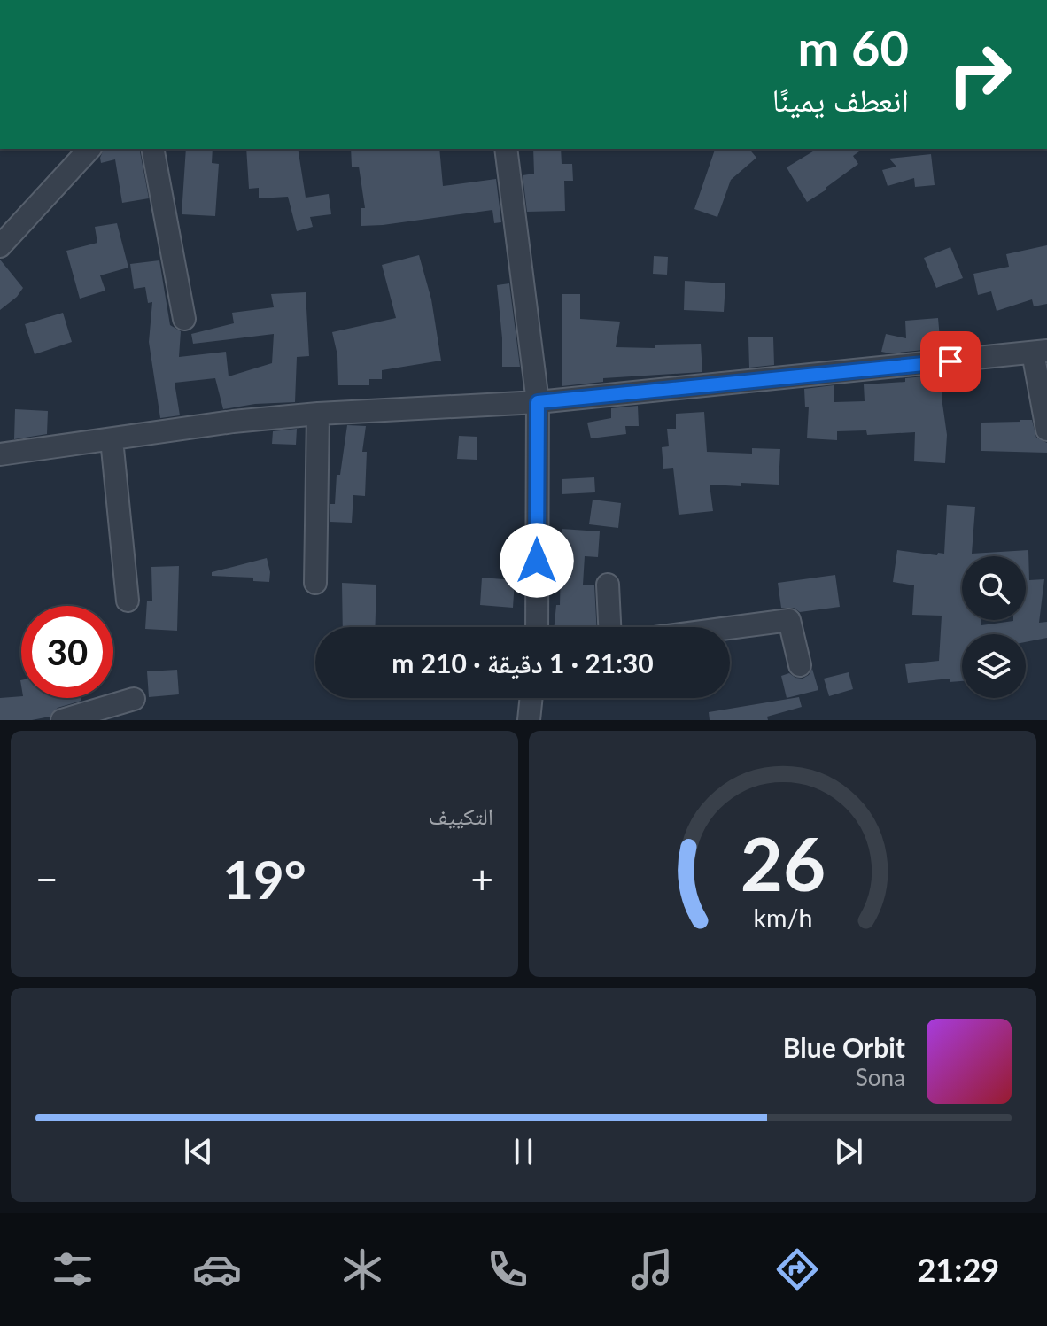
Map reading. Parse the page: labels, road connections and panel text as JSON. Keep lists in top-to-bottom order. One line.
{"page":{"turn":["60 m","انعطف يمينًا"],"limit":"30","trip":"21:30 · 1 دقيقة · 210 m","tile":"التكييف","heat":["−","19°","+"],"song":["Blue Orbit","Sona"],"tabs":"21:29","gauge":["26","km/h"]}}
